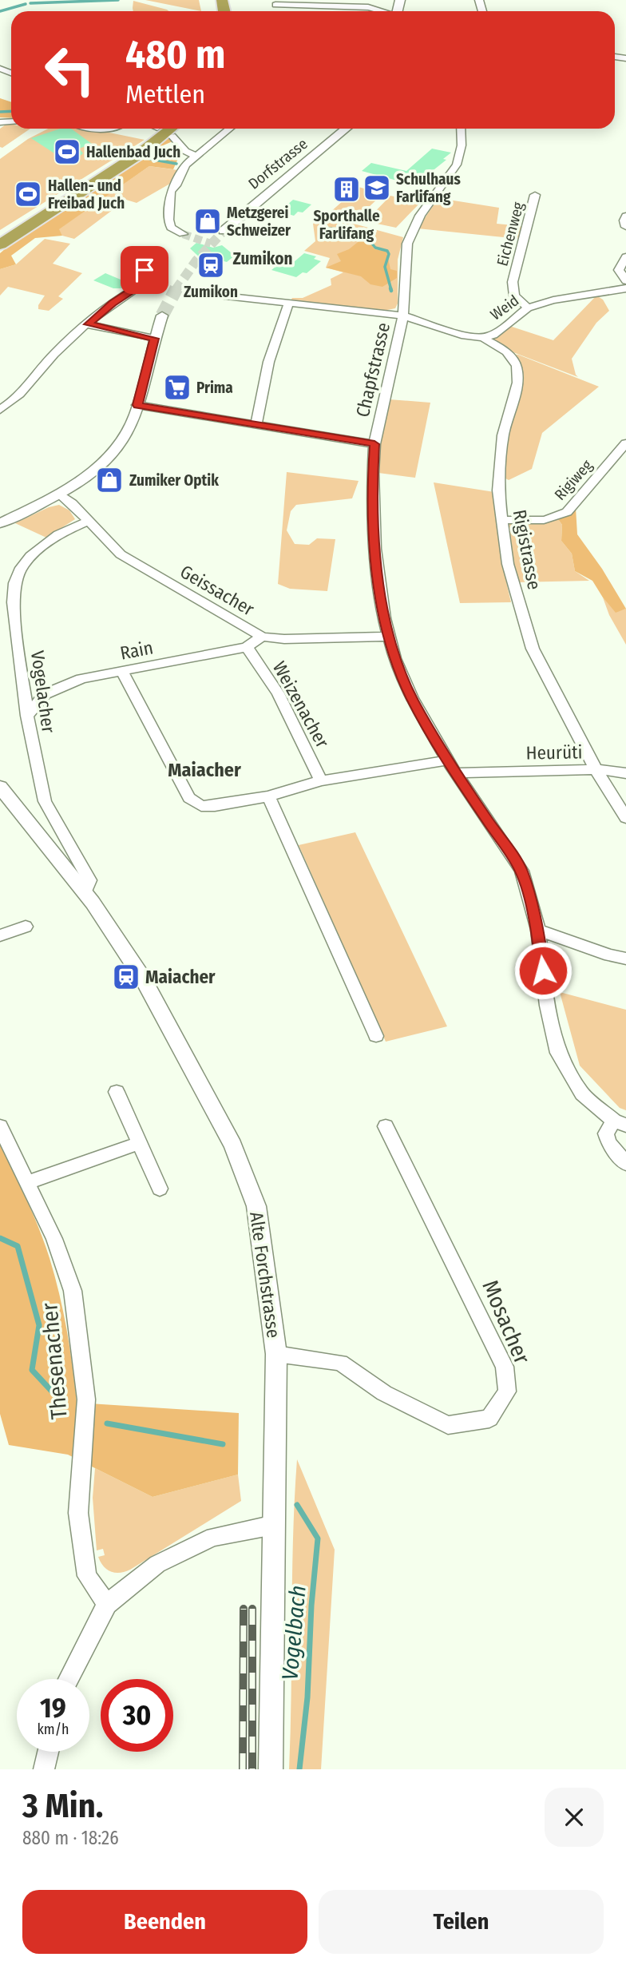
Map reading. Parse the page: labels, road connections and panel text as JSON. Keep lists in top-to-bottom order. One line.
{"streets":{"street":["Dorfstrasse","Eichenweg","Weid","Chapfstrasse","Rigiweg","Rigistrasse","Geissacher","Rain","Vogelacher","Weizenacher","Heurüti","Alte Forchstrasse","Mosacher","Thesenacher"]},"crossings":[["Eichenweg","Weid"],["Weid","Chapfstrasse"],["Weid","Rigistrasse"],["Chapfstrasse","Geissacher"],["Chapfstrasse","Heurüti"],["Rigiweg","Rigistrasse"],["Rigistrasse","Heurüti"],["Geissacher","Rain"],["Geissacher","Vogelacher"],["Rain","Vogelacher"],["Rain","Weizenacher"],["Vogelacher","Alte Forchstrasse"],["Alte Forchstrasse","Mosacher"]],"districts":["Zumikon","Maiacher"],"water":["Vogelbach"],"places":{"sports":["Hallenbad Juch","Hallen- und Freibad Juch"],"school or university":["Schulhaus Farlifang"],"building":["Sporthalle Farlifang"],"shop":["Metzgerei Schweizer","Zumiker Optik"],"station":["Zumikon","Maiacher"],"supermarket":["Prima"]},"page":{"turn":["480 m","Mettlen"],"speed":"19 km/h","limit":"30","heading":["3 Min.","880 m · 18:26"],"buttons":["Beenden","Teilen"]}}
